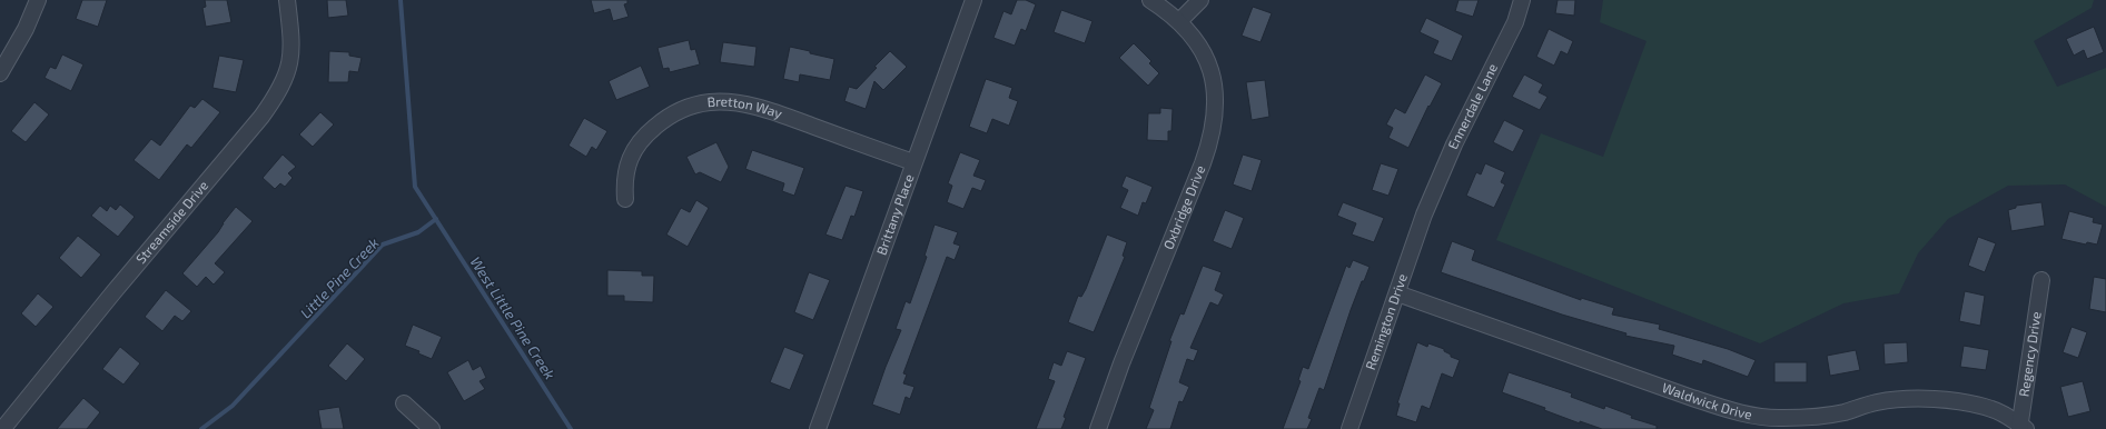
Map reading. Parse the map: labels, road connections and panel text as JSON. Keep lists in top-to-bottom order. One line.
{"streets":{"street":["Ennerdale Lane","Bretton Way","Oxbridge Drive","Brittany Place","Streamside Drive","Remington Drive","Regency Drive","Waldwick Drive"]},"crossings":[["Ennerdale Lane","Remington Drive"],["Bretton Way","Brittany Place"],["Remington Drive","Waldwick Drive"],["Regency Drive","Waldwick Drive"]],"water":["Little Pine Creek","West Little Pine Creek"]}
